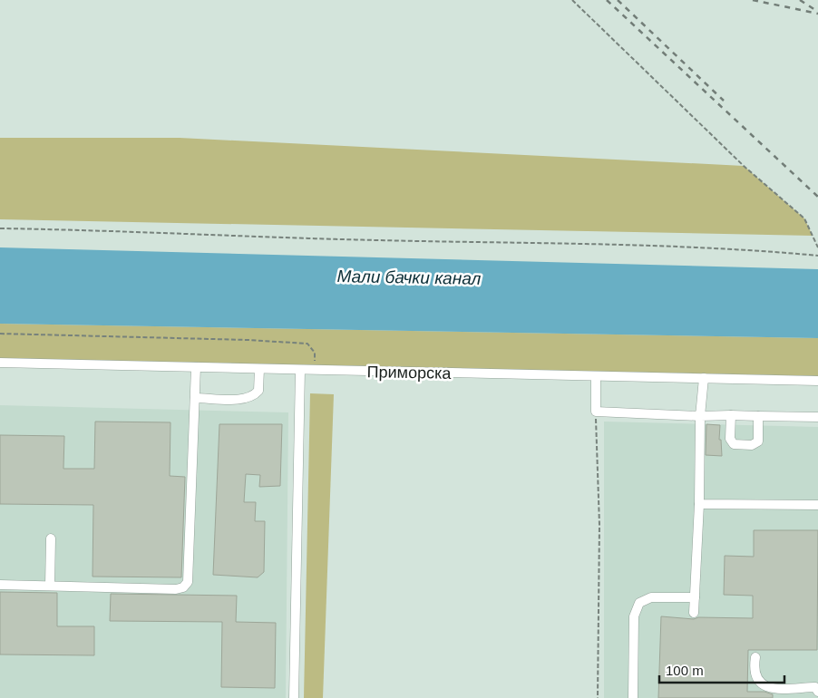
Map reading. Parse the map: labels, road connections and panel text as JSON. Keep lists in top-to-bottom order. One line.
{"streets":{"street":["Приморска"]},"water":["Мали бачки канал"],"scale_bar":"100 m"}
